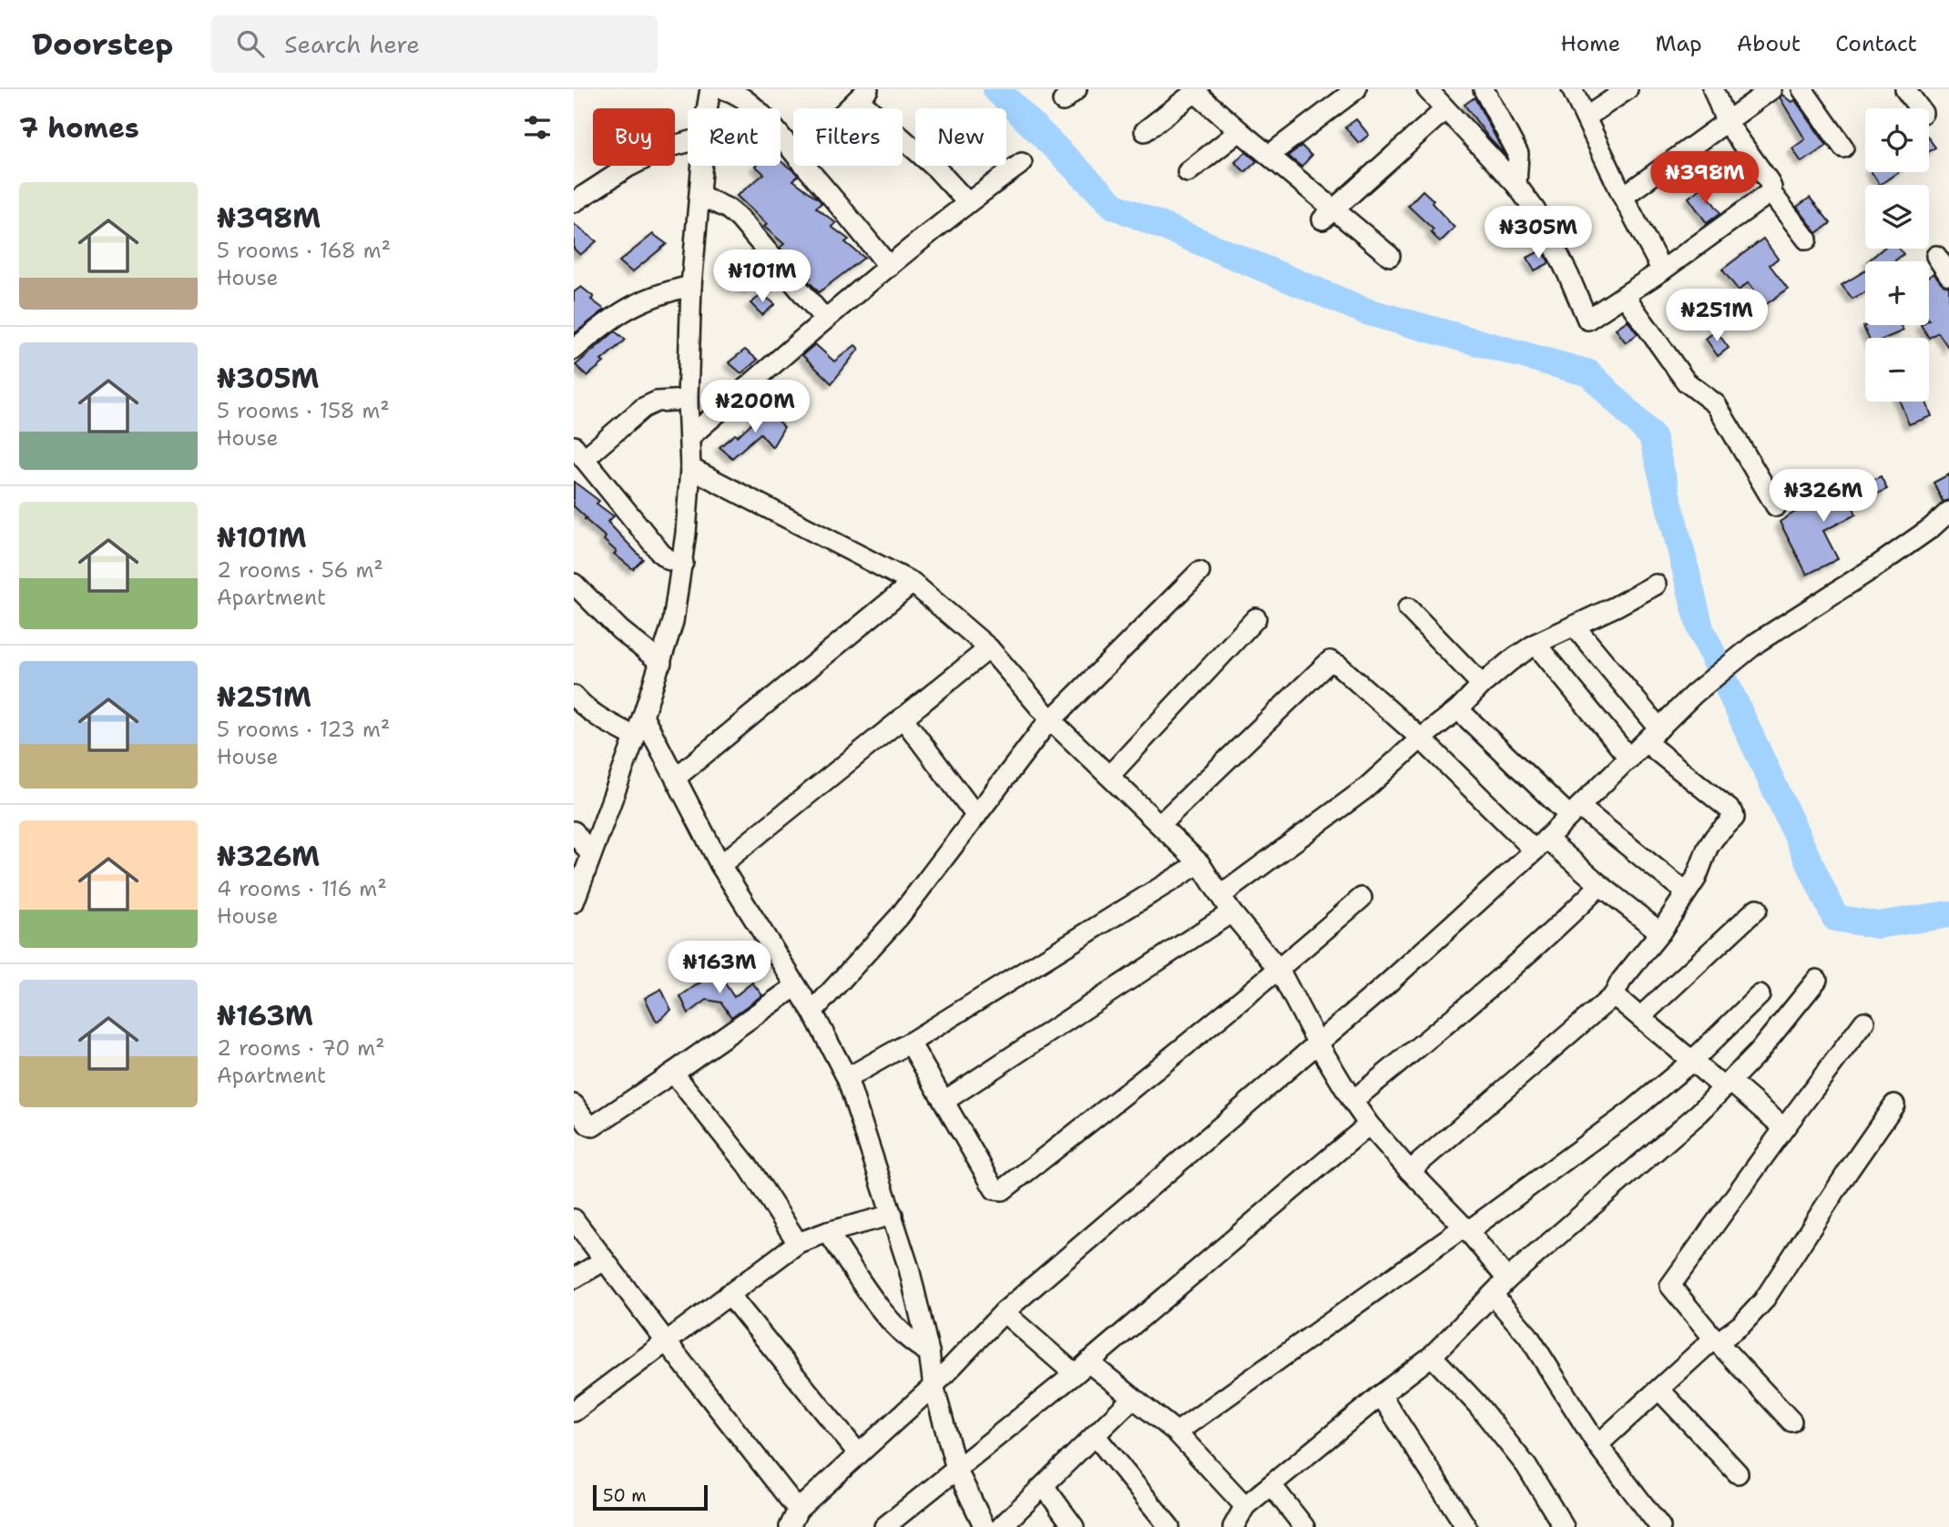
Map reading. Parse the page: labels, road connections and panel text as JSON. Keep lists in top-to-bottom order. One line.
{"scale_bar":"50 m","page":{"header":"Doorstep","search":"Search here","nav":["Home","Map","About","Contact"],"heading":"7 homes","map_buttons":["+","−"],"chip":["Buy","Rent","Filters","New"],"price":["₦398M","₦305M","₦101M","₦251M","₦200M","₦326M","₦163M"],"list":[{"name":"₦398M","note":"5 rooms · 168 m² · House"},{"name":"₦305M","note":"5 rooms · 158 m² · House"},{"name":"₦101M","note":"2 rooms · 56 m² · Apartment"},{"name":"₦251M","note":"5 rooms · 123 m² · House"},{"name":"₦326M","note":"4 rooms · 116 m² · House"},{"name":"₦163M","note":"2 rooms · 70 m² · Apartment"}],"scale":"50 m"}}
